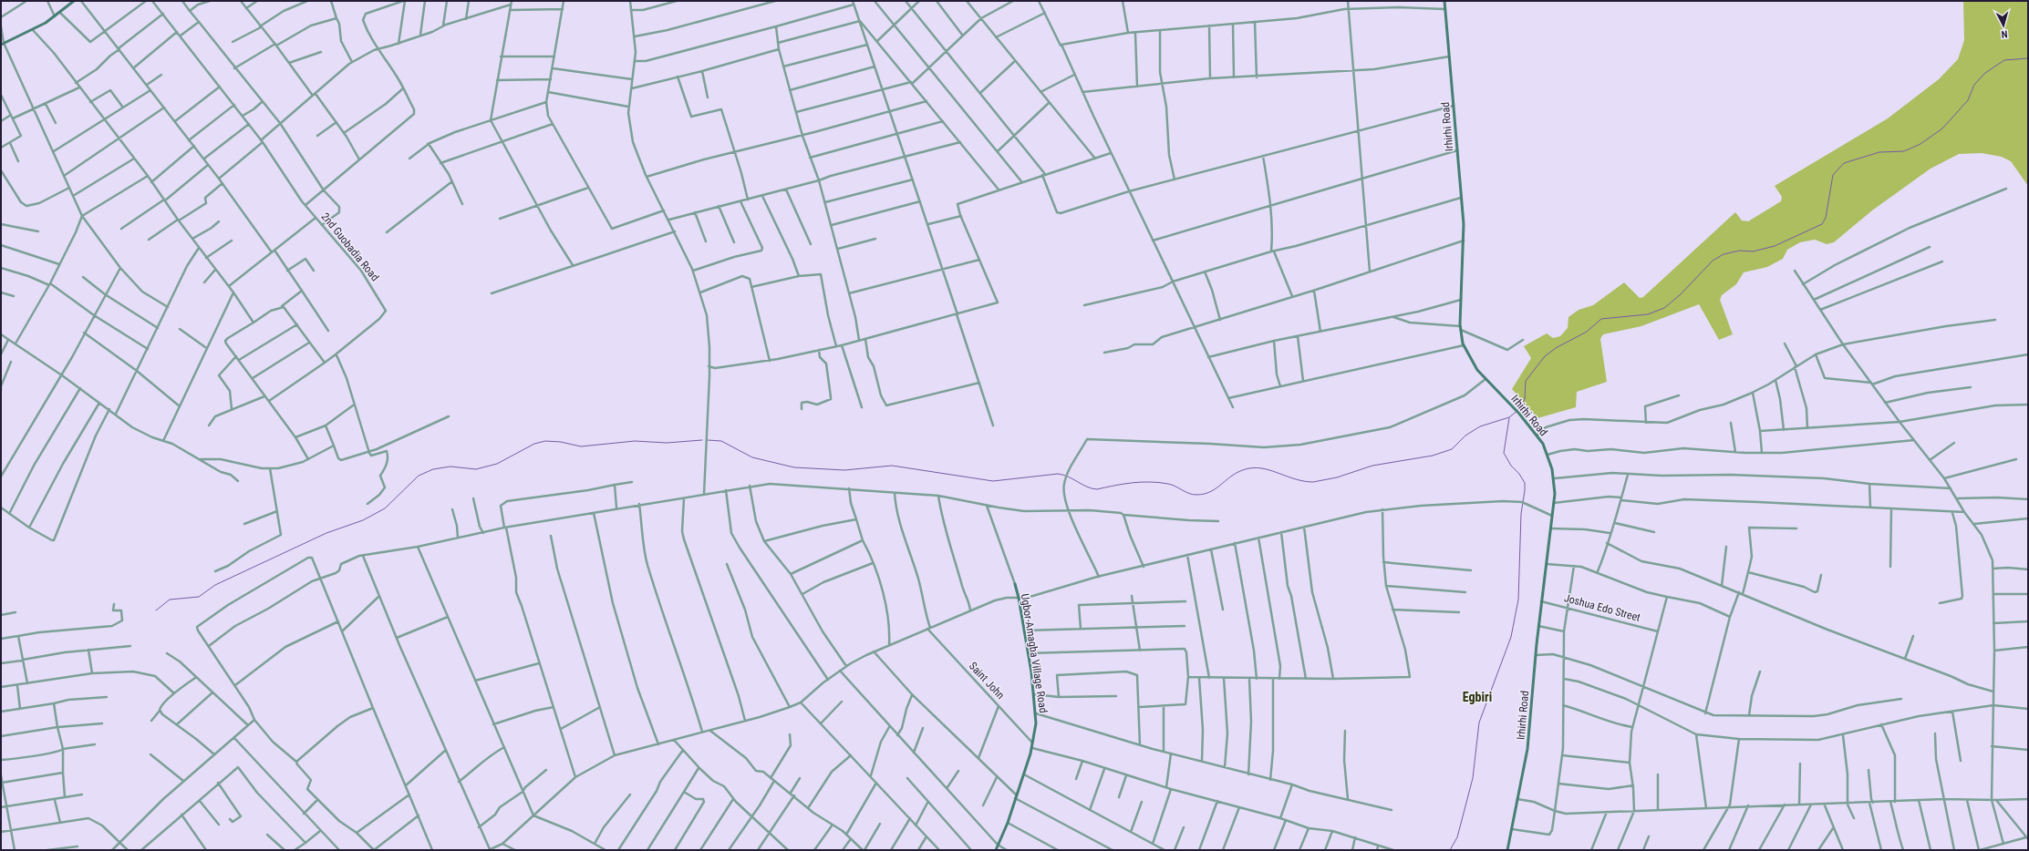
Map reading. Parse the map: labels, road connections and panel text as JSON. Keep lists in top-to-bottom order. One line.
{"streets":{"street":["Irhirhi Road","2nd Guobadia Road","Joshua Edo Street","Ugbor-Amagba Village Road","Saint John"]},"crossings":[["Irhirhi Road","Joshua Edo Street"],["Ugbor-Amagba Village Road","Saint John"]],"districts":["Egbiri"],"north":"bottom"}
